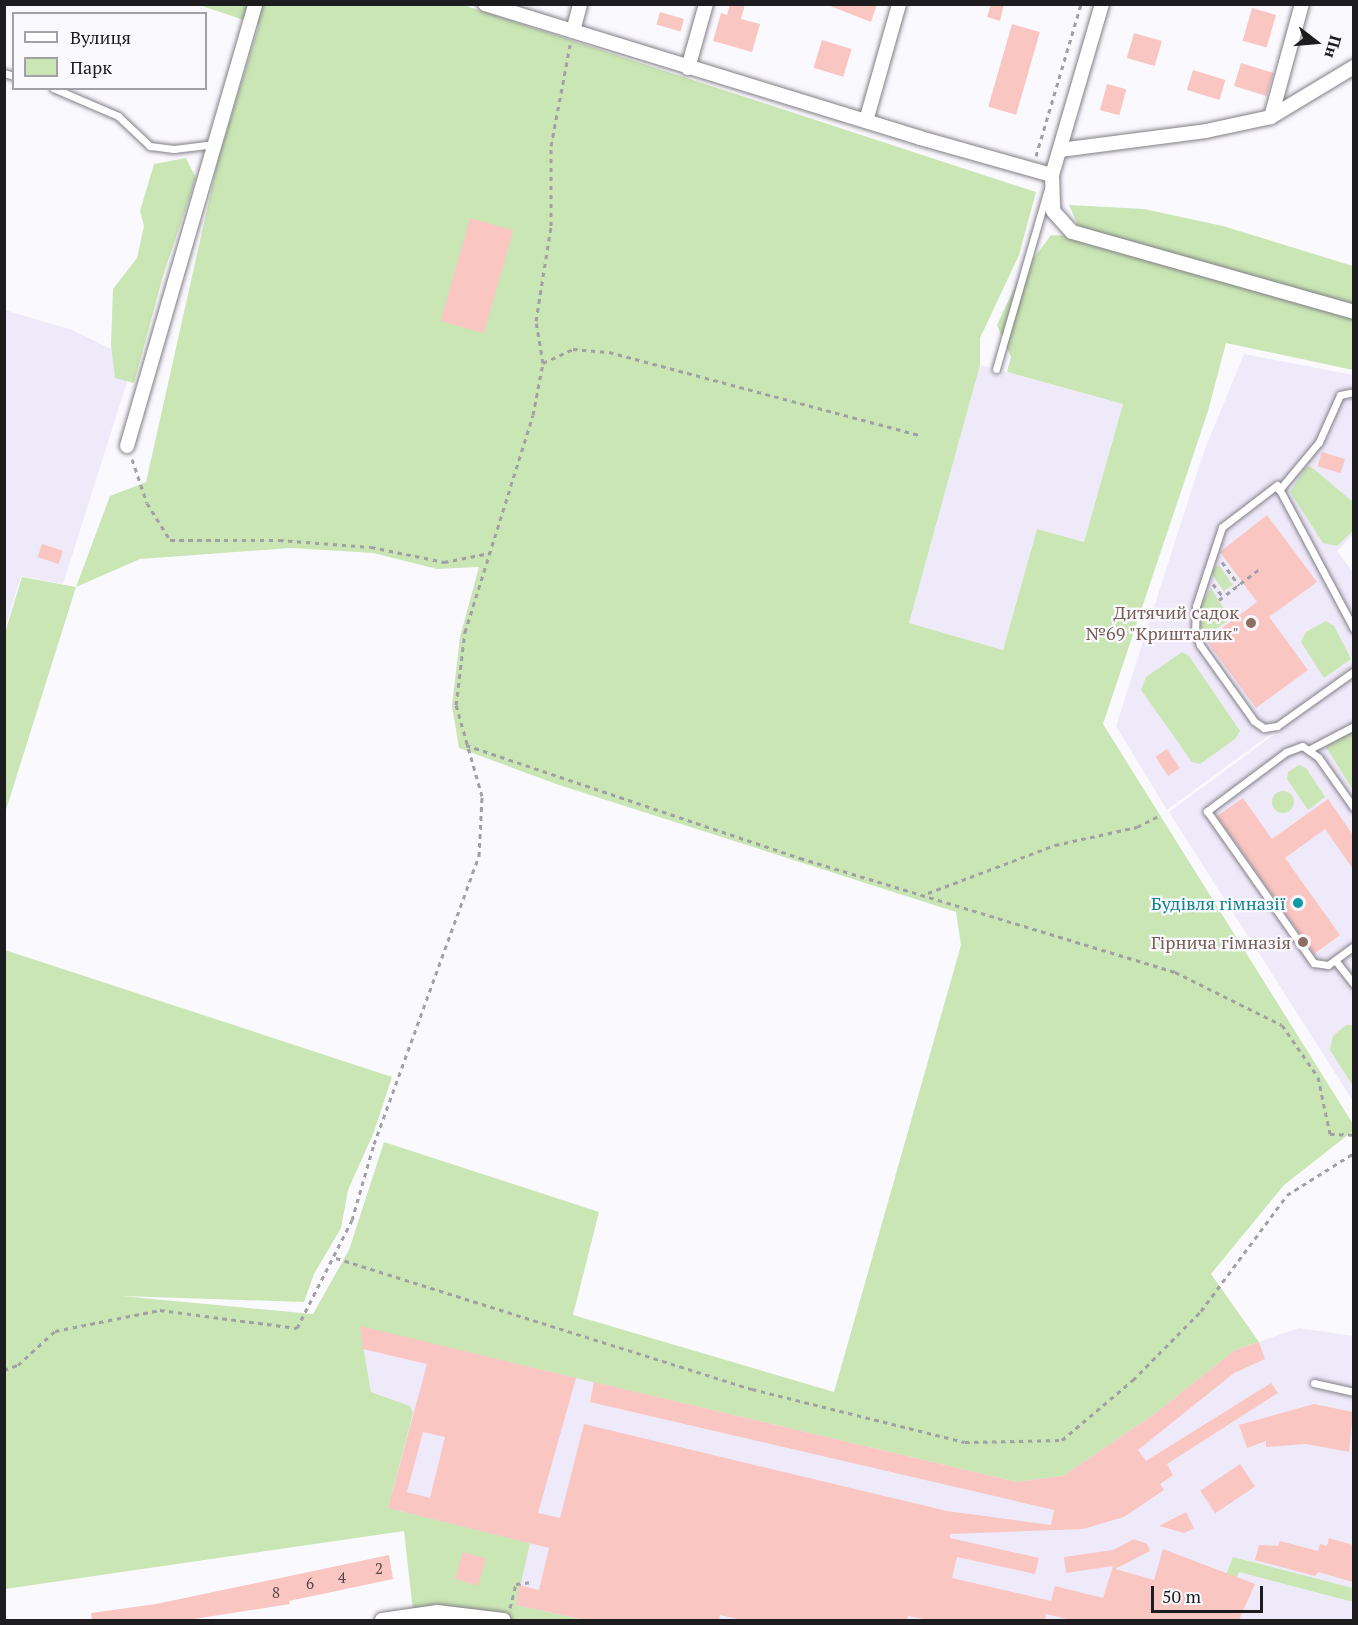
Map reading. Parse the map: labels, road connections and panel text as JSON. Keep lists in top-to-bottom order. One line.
{"places":["Дитячий садок №69 \"Кришталик\"","Будівля гімназії","Гірнича гімназія"],"house_numbers":["2","4","6","8"],"legend":["Вулиця","Парк"],"scale_bar":"50 m","north":"right"}
